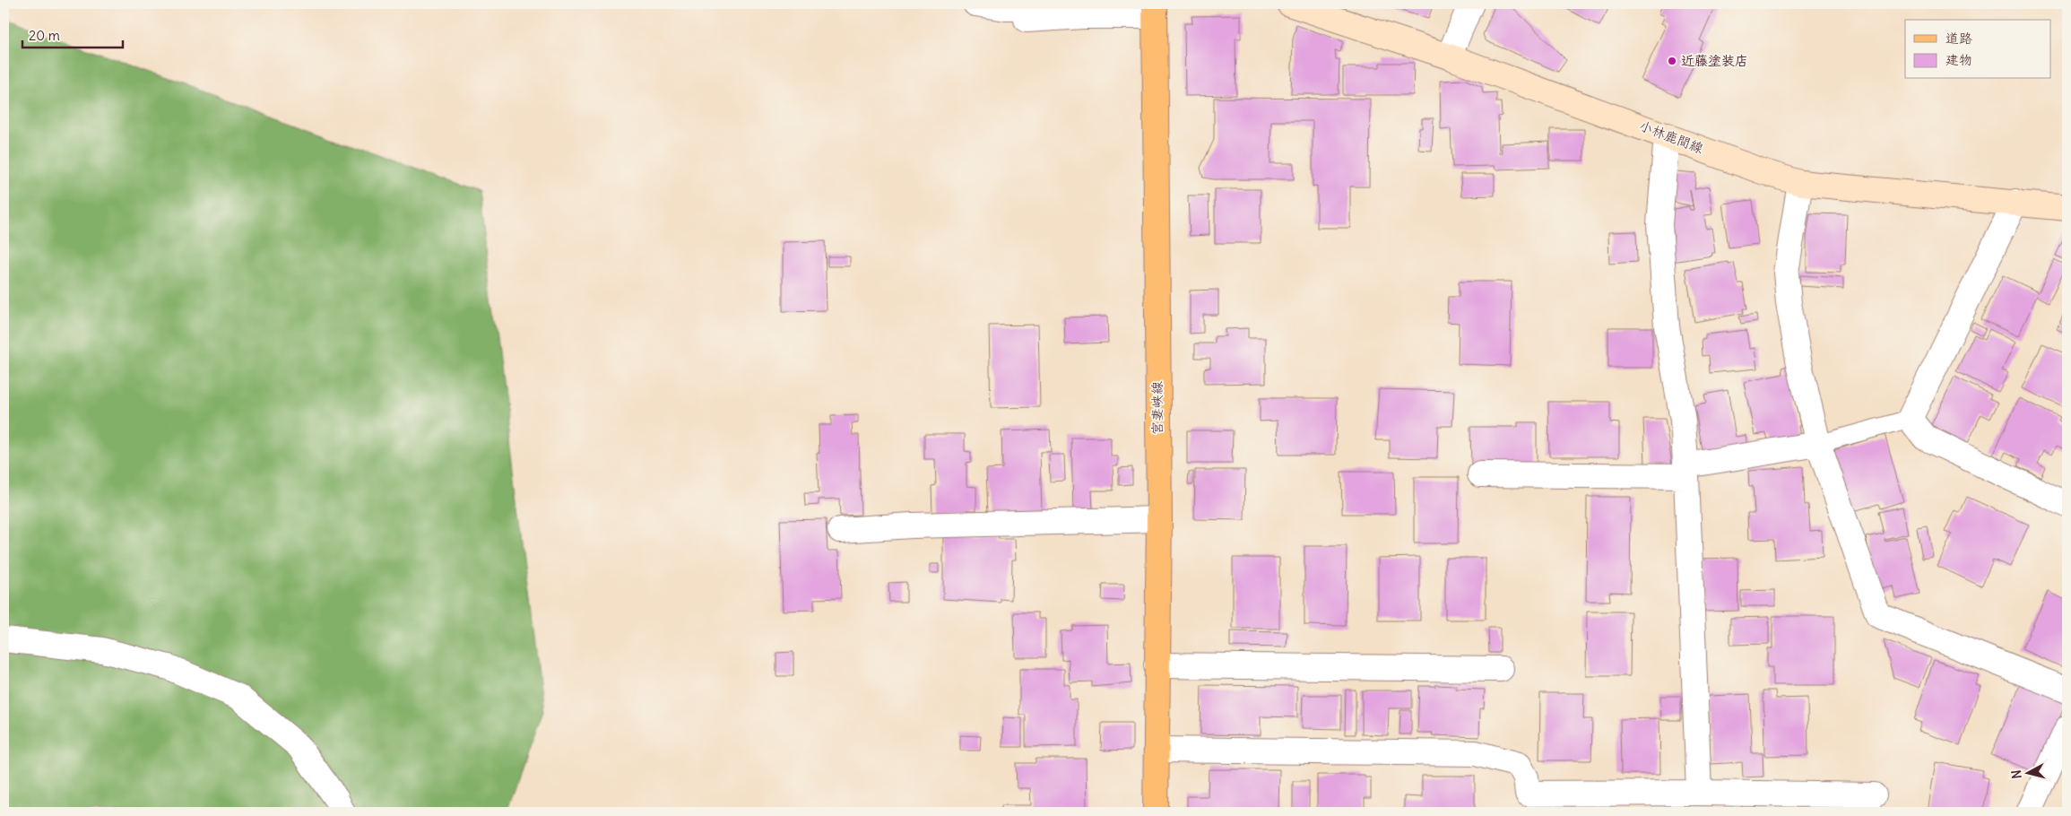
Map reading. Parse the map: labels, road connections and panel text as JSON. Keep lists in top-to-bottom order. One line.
{"streets":{"main road":["小林鹿間線","宮妻峡線"]},"places":["近藤塗装店"],"legend":["道路","建物"],"scale_bar":"20 m","north":"left"}
